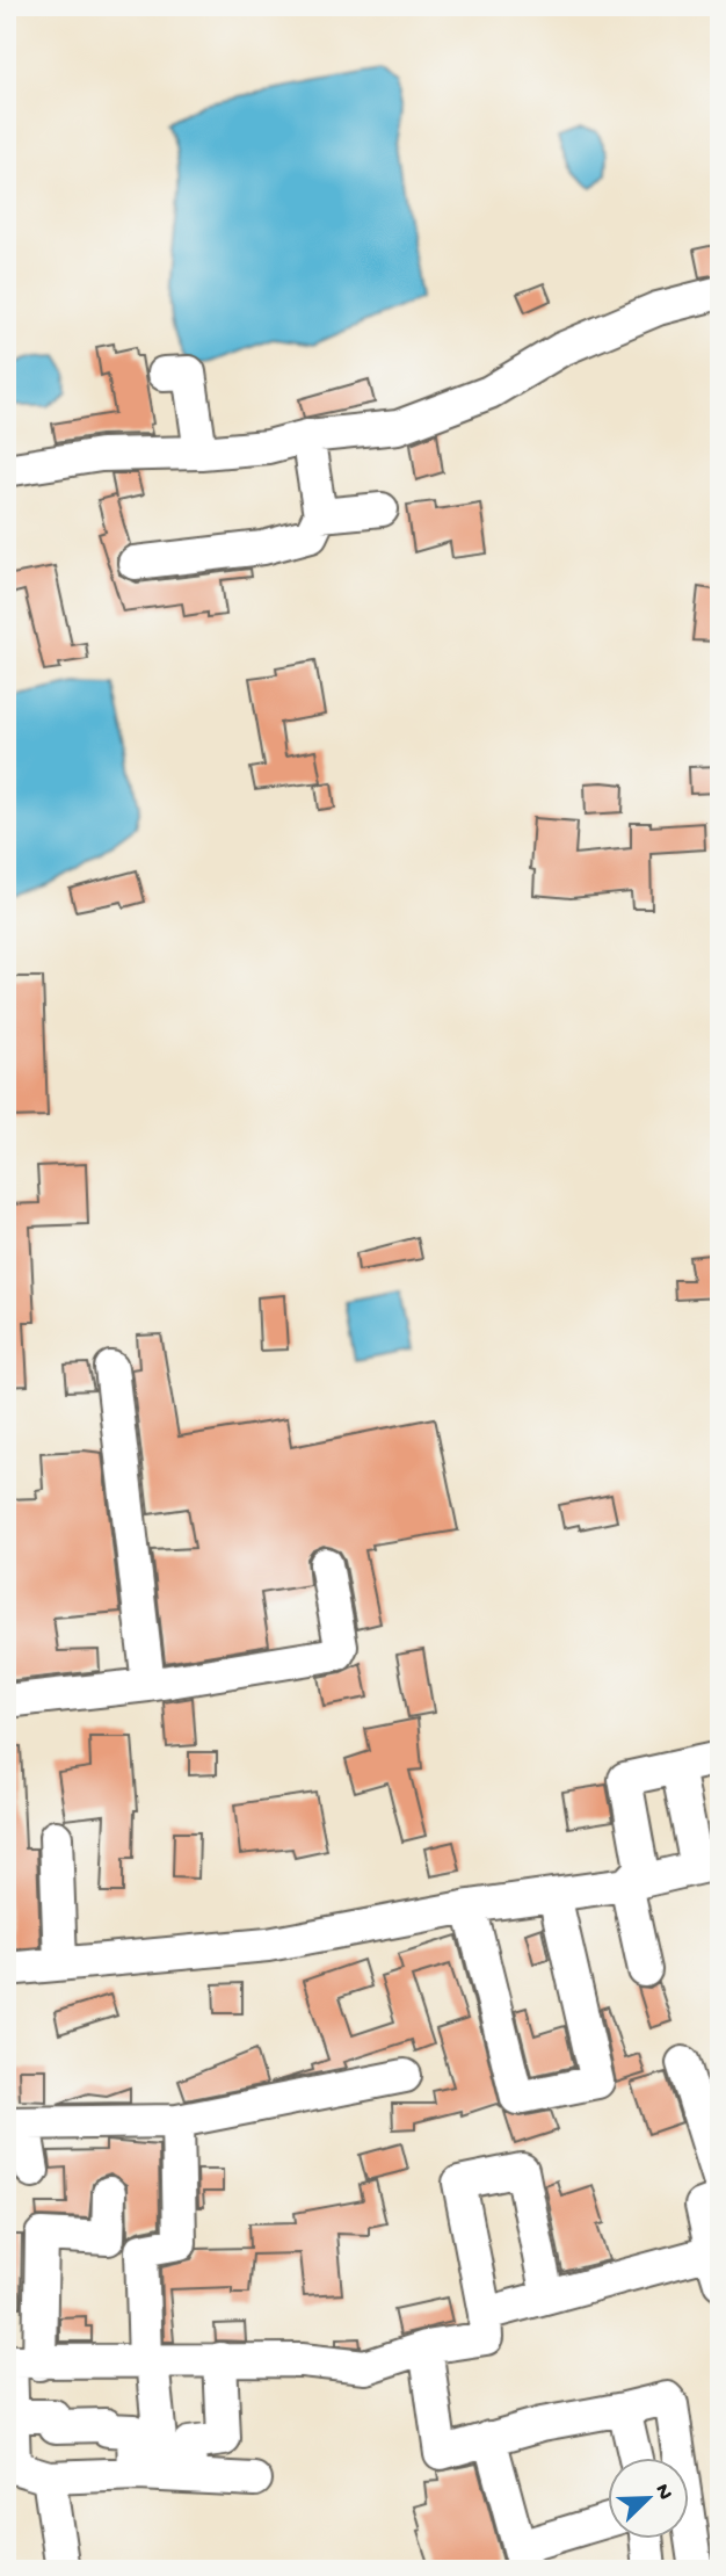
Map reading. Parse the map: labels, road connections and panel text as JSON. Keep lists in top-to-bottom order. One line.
{"north":"top right"}
